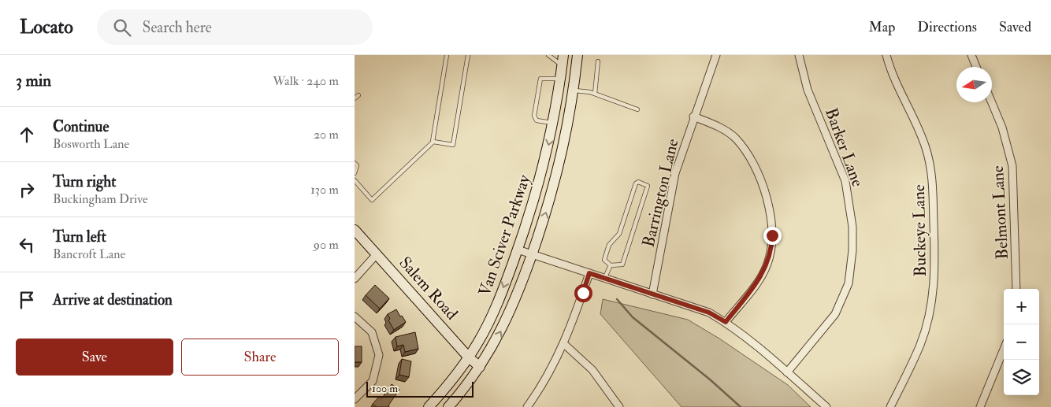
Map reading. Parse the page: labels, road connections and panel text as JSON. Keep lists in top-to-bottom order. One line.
{"streets":{"street":["Barker Lane","Barrington Lane","Belmont Lane","Buckeye Lane","Van Sciver Parkway","Salem Road"]},"crossings":[["Van Sciver Parkway","Salem Road"]],"scale_bar":"100 m","north":"left","page":{"header":"Locato","search":"Search here","nav":["Map","Directions","Saved"],"heading":["3 min","Walk · 240 m"],"list":[["Continue","Bosworth Lane","20 m"],["Turn right","Buckingham Drive","130 m"],["Turn left","Bancroft Lane","90 m"],"Arrive at destination"],"map_buttons":["+","−"],"buttons":["Save","Share"],"scale":"100 m"}}
